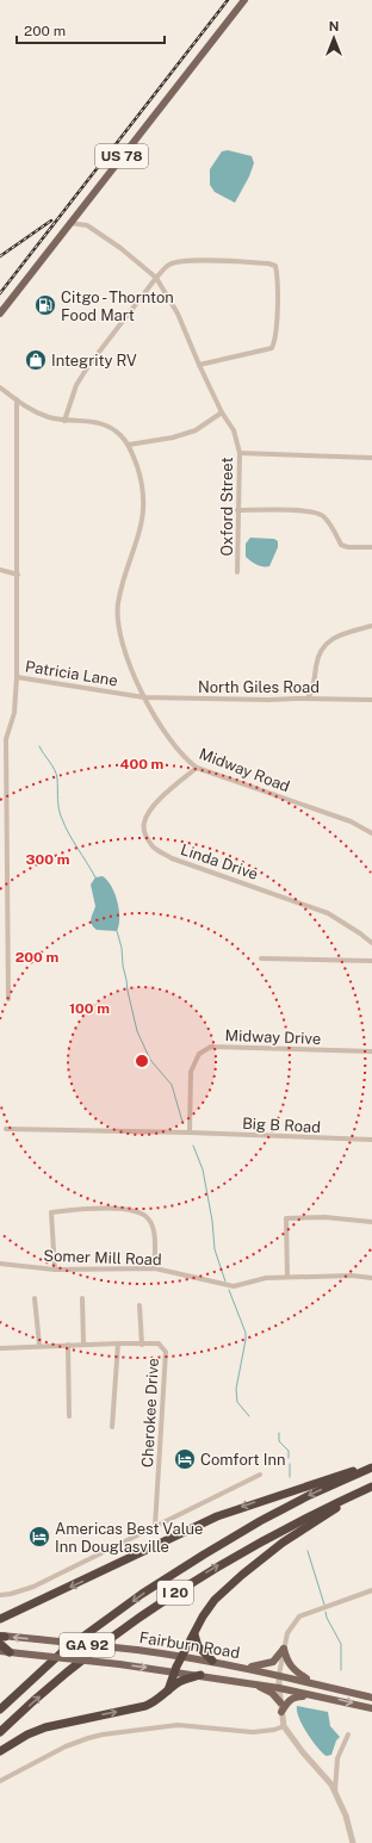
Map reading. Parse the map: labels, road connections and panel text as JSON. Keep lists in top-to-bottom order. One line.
{"streets":{"highway":["I 20"],"main road":["US 78","GA 92","Fairburn Road"],"street":["Oxford Street","Patricia Lane","North Giles Road","Midway Road","Linda Drive","Midway Drive","Big B Road","Somer Mill Road","Cherokee Drive"]},"crossings":[["Patricia Lane","North Giles Road"],["Patricia Lane","Midway Road"],["North Giles Road","Midway Road"],["Midway Road","Linda Drive"],["Midway Drive","Big B Road"]],"places":{"fuel station":["Citgo - Thornton Food Mart"],"shop":["Integrity RV"],"hotel":["Comfort Inn","Americas Best Value Inn Douglasville"]},"scale_bar":"200 m","north":"top","rings":["400 m","300 m","200 m","100 m"]}
